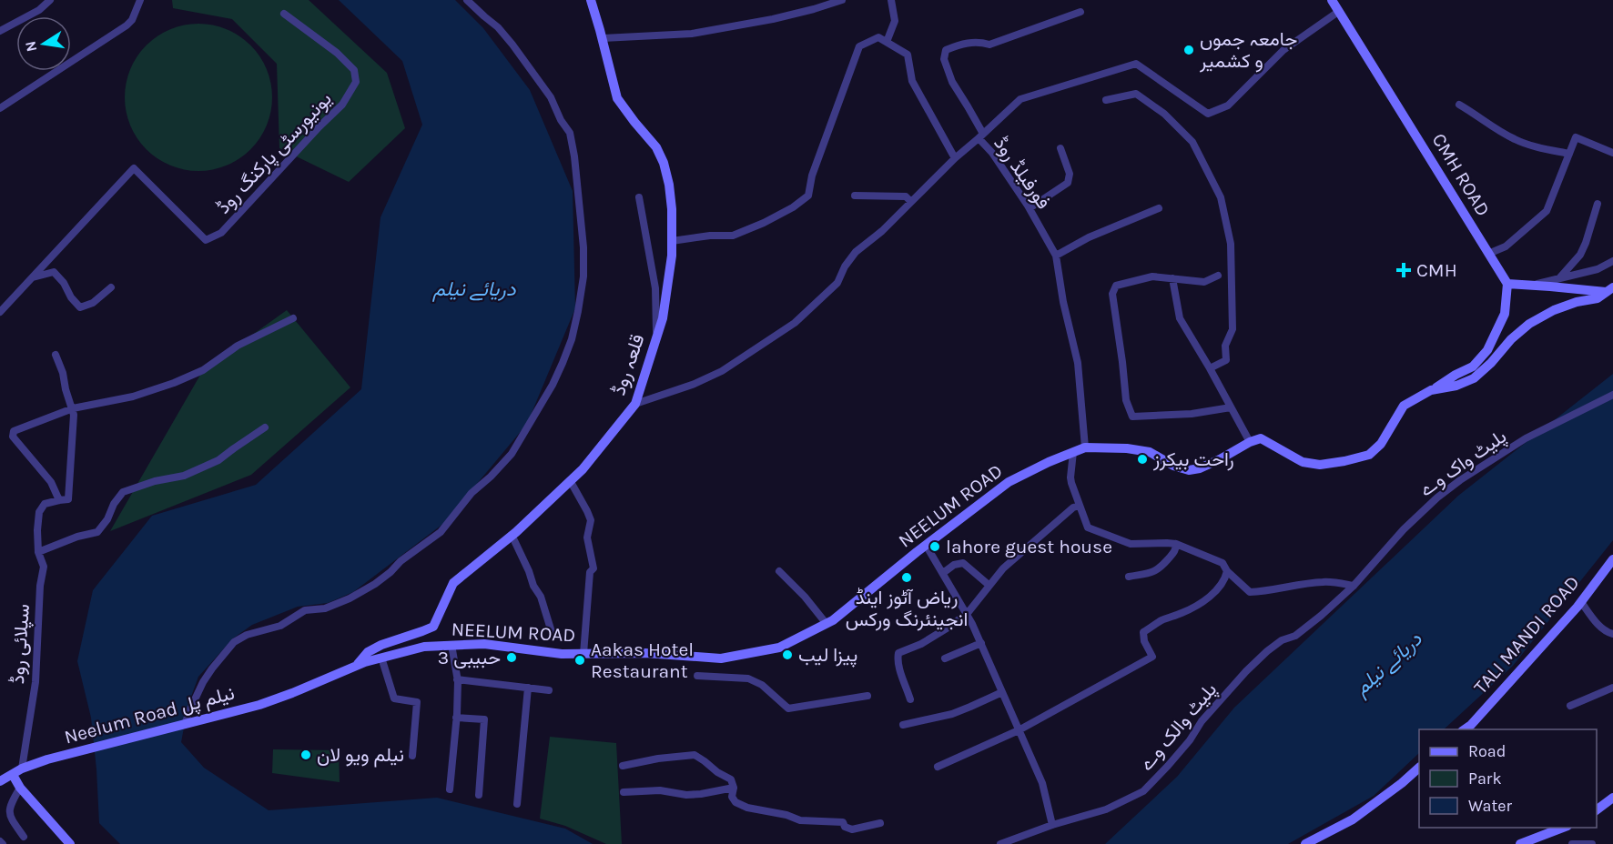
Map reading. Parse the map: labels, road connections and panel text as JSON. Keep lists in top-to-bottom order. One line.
{"streets":{"street":["یونیورسٹی پارکنگ روڈ","فورفیلڈ روڈ","CMH ROAD","قلعہ روڈ","پلیٹ واک وے","NEELUM ROAD","TALI MANDI ROAD","سپلائی روڈ","Neelum Road نیلم پل","پلیٹ والک وے"]},"crossings":[["فورفیلڈ روڈ","قلعہ روڈ"],["فورفیلڈ روڈ","NEELUM ROAD"],["قلعہ روڈ","NEELUM ROAD"],["پلیٹ واک وے","پلیٹ والک وے"],["NEELUM ROAD","Neelum Road نیلم پل"],["سپلائی روڈ","Neelum Road نیلم پل"]],"water":["دریائے نیلم"],"places":{"other":["جامعہ جموں و کشمیر","راحت بیکرز","lahore guest house","ریاض آٹوز اینڈ انجینئرنگ ورکس","پیزا لیب","حبیبی 3","Aakas Hotel Restaurant","نیلم ویو لان"],"health":["CMH"]},"legend":["Road","Park","Water"],"north":"left"}
